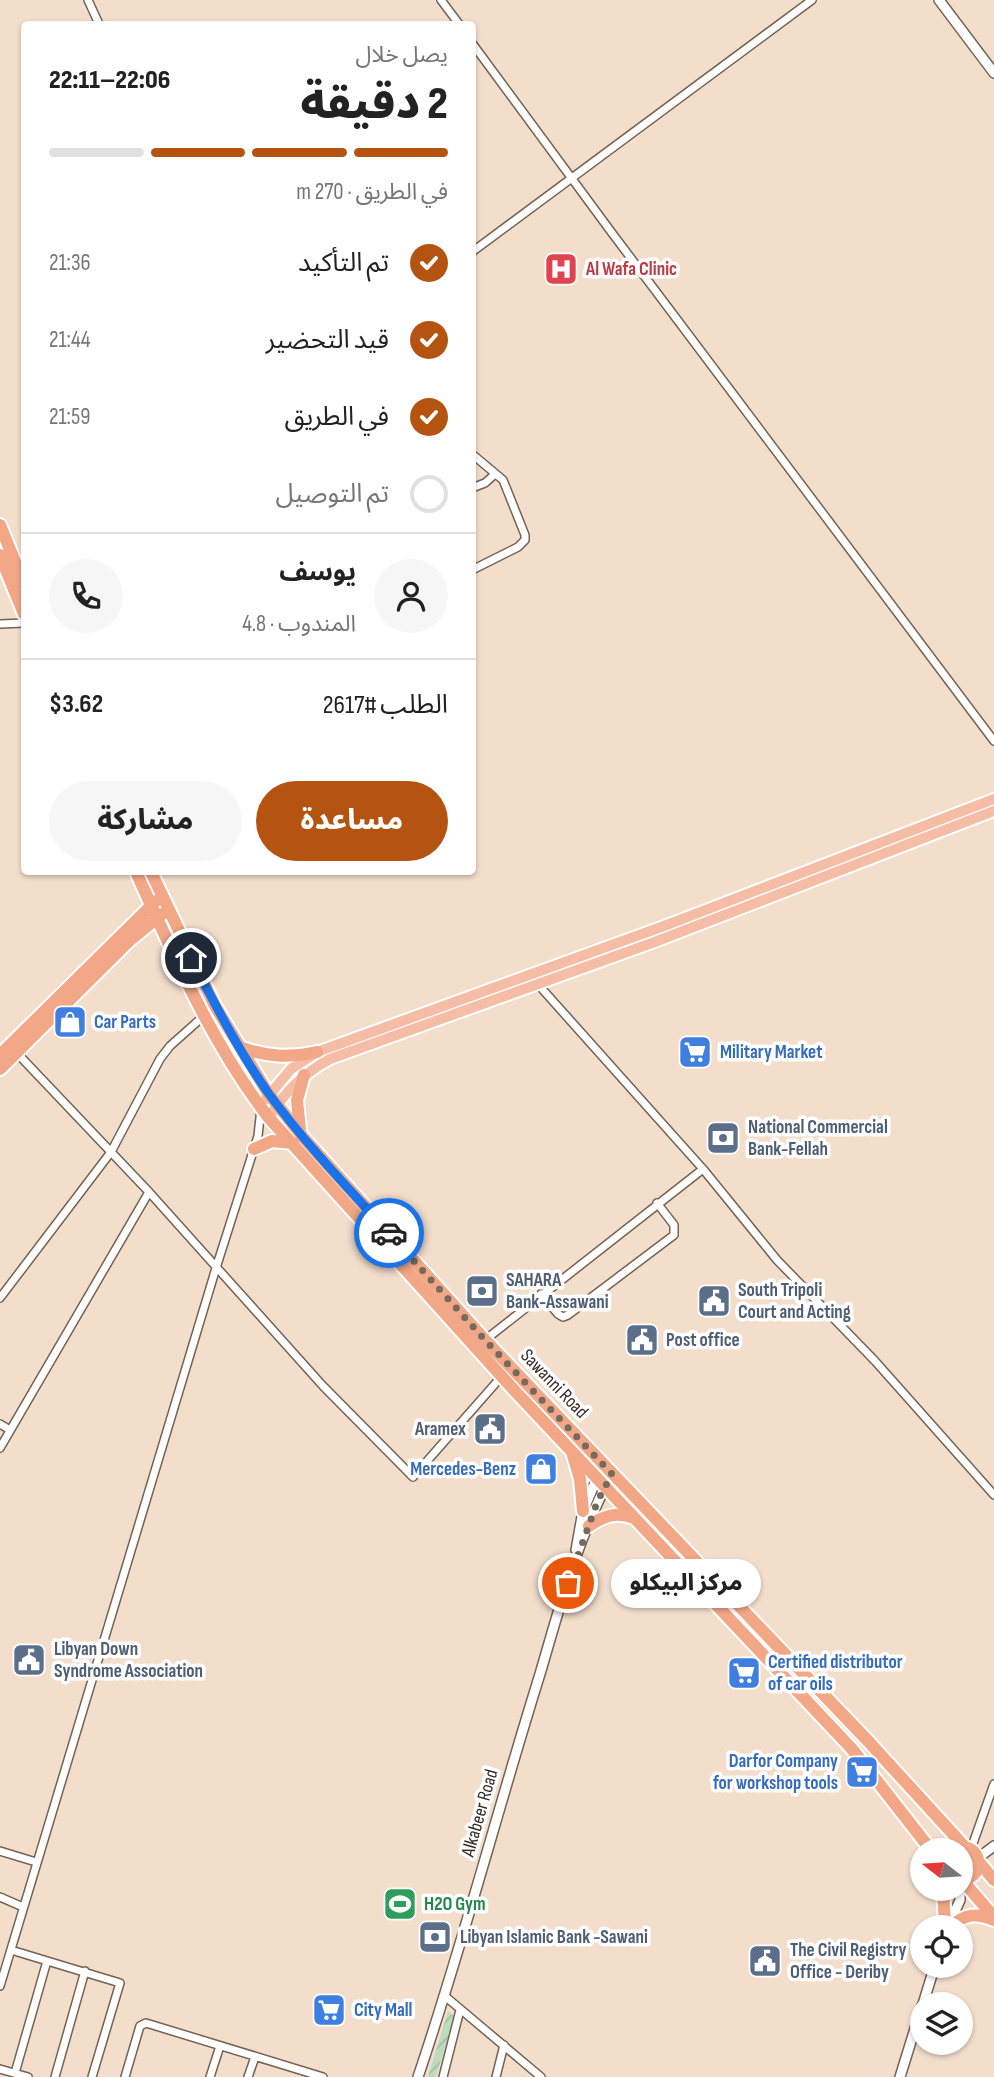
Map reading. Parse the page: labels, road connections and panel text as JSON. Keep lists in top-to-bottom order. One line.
{"streets":{"highway":["Sawanni Road"],"street":["Alkabeer Road"]},"crossings":[["Sawanni Road","Alkabeer Road"]],"places":{"hospital":["Al Wafa Clinic"],"shop":["Car Parts","Mercedes-Benz"],"supermarket":["Military Market","Certified distributor of car oils","Darfor Company for workshop tools","City Mall"],"bank":["National Commercial Bank-Fellah","SAHARA Bank-Assawani","Libyan Islamic Bank -Sawani"],"public building":["South Tripoli Court and Acting","Post office","Aramex","Libyan Down Syndrome Association","The Civil Registry Office - Deriby"],"other":["مركز البيكلو"],"sports":["H2O Gym"]},"north":"left","page":{"heading":["2 دقيقة","يصل خلال","22:06–22:11"],"panel":["يوسف","المندوب · 4.8","الطلب #2617","$3.62"],"bar":"في الطريق · 270 m","list":[["تم التأكيد","21:36"],["قيد التحضير","21:44"],["في الطريق","21:59"],"تم التوصيل"],"buttons":["مساعدة","مشاركة"],"bubble":"مركز البيكلو"}}
